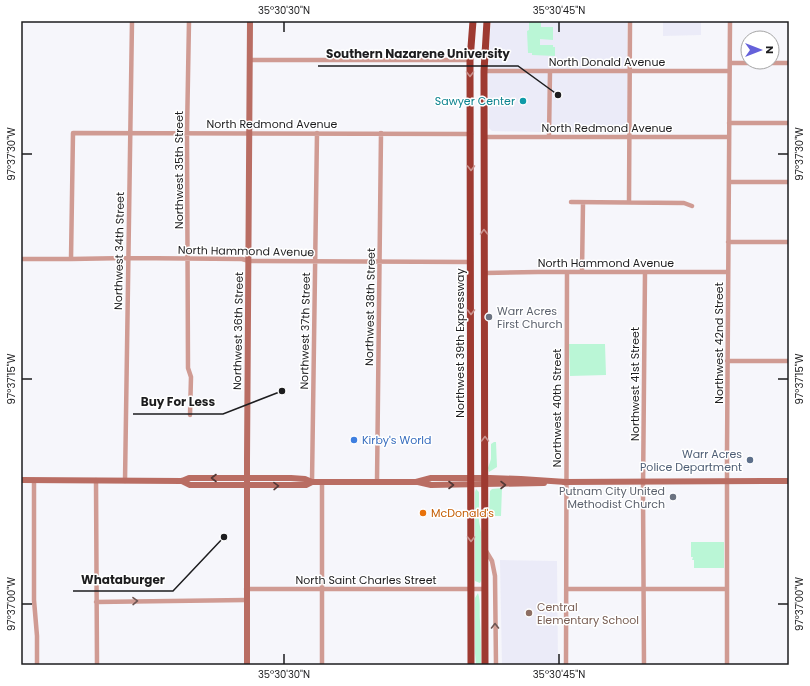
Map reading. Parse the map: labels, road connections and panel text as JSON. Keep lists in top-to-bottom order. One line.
{"streets":{"highway":["Northwest 39th Expressway"],"main road":["Northwest 36th Street"],"street":["North Donald Avenue","North Redmond Avenue","Northwest 35th Street","Northwest 34th Street","North Hammond Avenue","Northwest 38th Street","Northwest 37th Street","Northwest 42nd Street","Northwest 41st Street","Northwest 40th Street","North Saint Charles Street"]},"crossings":[["North Donald Avenue","Northwest 42nd Street"],["North Redmond Avenue","Northwest 35th Street"],["North Redmond Avenue","Northwest 34th Street"],["North Redmond Avenue","North Hammond Avenue"],["North Redmond Avenue","Northwest 38th Street"],["North Redmond Avenue","Northwest 36th Street"],["North Redmond Avenue","Northwest 37th Street"],["North Redmond Avenue","Northwest 39th Expressway"],["North Redmond Avenue","Northwest 42nd Street"],["Northwest 35th Street","North Hammond Avenue"],["Northwest 34th Street","North Hammond Avenue"],["North Hammond Avenue","Northwest 38th Street"],["North Hammond Avenue","Northwest 36th Street"],["North Hammond Avenue","Northwest 37th Street"],["North Hammond Avenue","Northwest 39th Expressway"],["North Hammond Avenue","Northwest 42nd Street"],["North Hammond Avenue","Northwest 41st Street"],["North Hammond Avenue","Northwest 40th Street"],["Northwest 36th Street","North Saint Charles Street"],["Northwest 39th Expressway","North Saint Charles Street"]],"places":["Southern Nazarene University","Sawyer Center","Warr Acres First Church","Buy For Less","Kirby's World","Warr Acres Police Department","Putnam City United Methodist Church","McDonald's","Whataburger","Central Elementary School"],"north":"right","coordinates":["35°30'30\"N","35°30'45\"N","97°37'30\"W","97°37'15\"W","97°37'00\"W"]}
